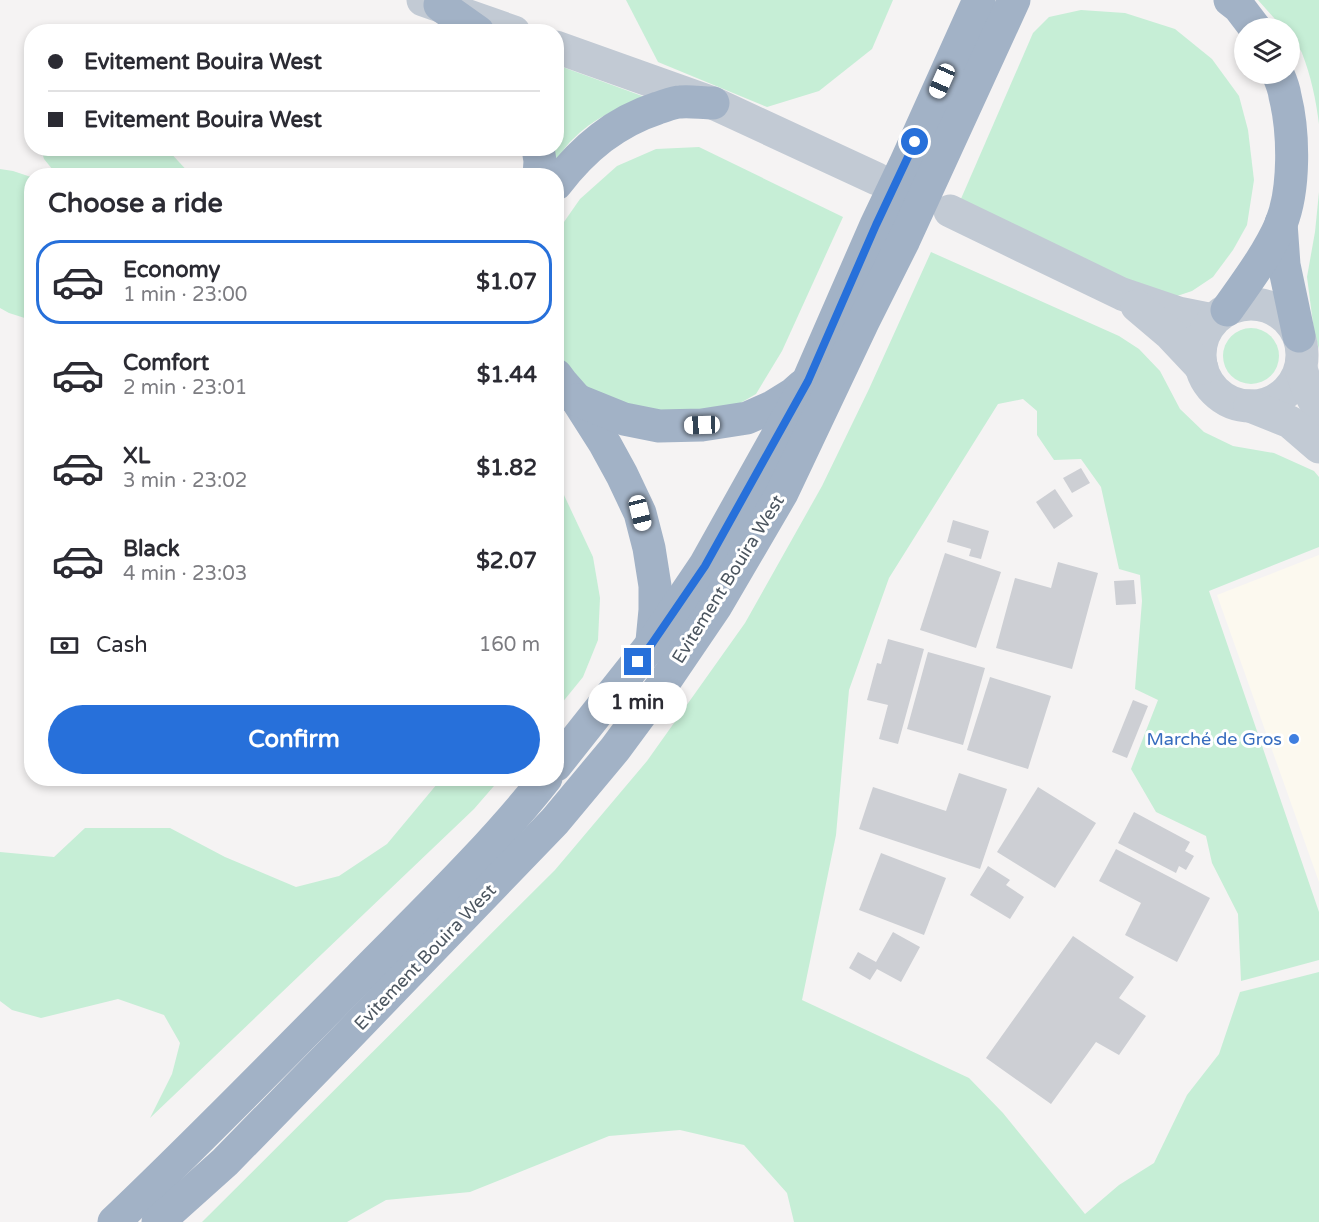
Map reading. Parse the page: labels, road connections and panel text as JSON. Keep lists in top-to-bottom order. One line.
{"streets":{"highway":["Evitement Bouira West"]},"places":["Marché de Gros"],"page":{"banner":["Evitement Bouira West","Evitement Bouira West"],"heading":"Choose a ride","list":[{"name":"Economy","note":"1 min · 23:00","value":"$1.07"},{"name":"Comfort","note":"2 min · 23:01","value":"$1.44"},{"name":"XL","note":"3 min · 23:02","value":"$1.82"},{"name":"Black","note":"4 min · 23:03","value":"$2.07"}],"pay":["Cash","160 m"],"bubble":"1 min","buttons":"Confirm"}}
